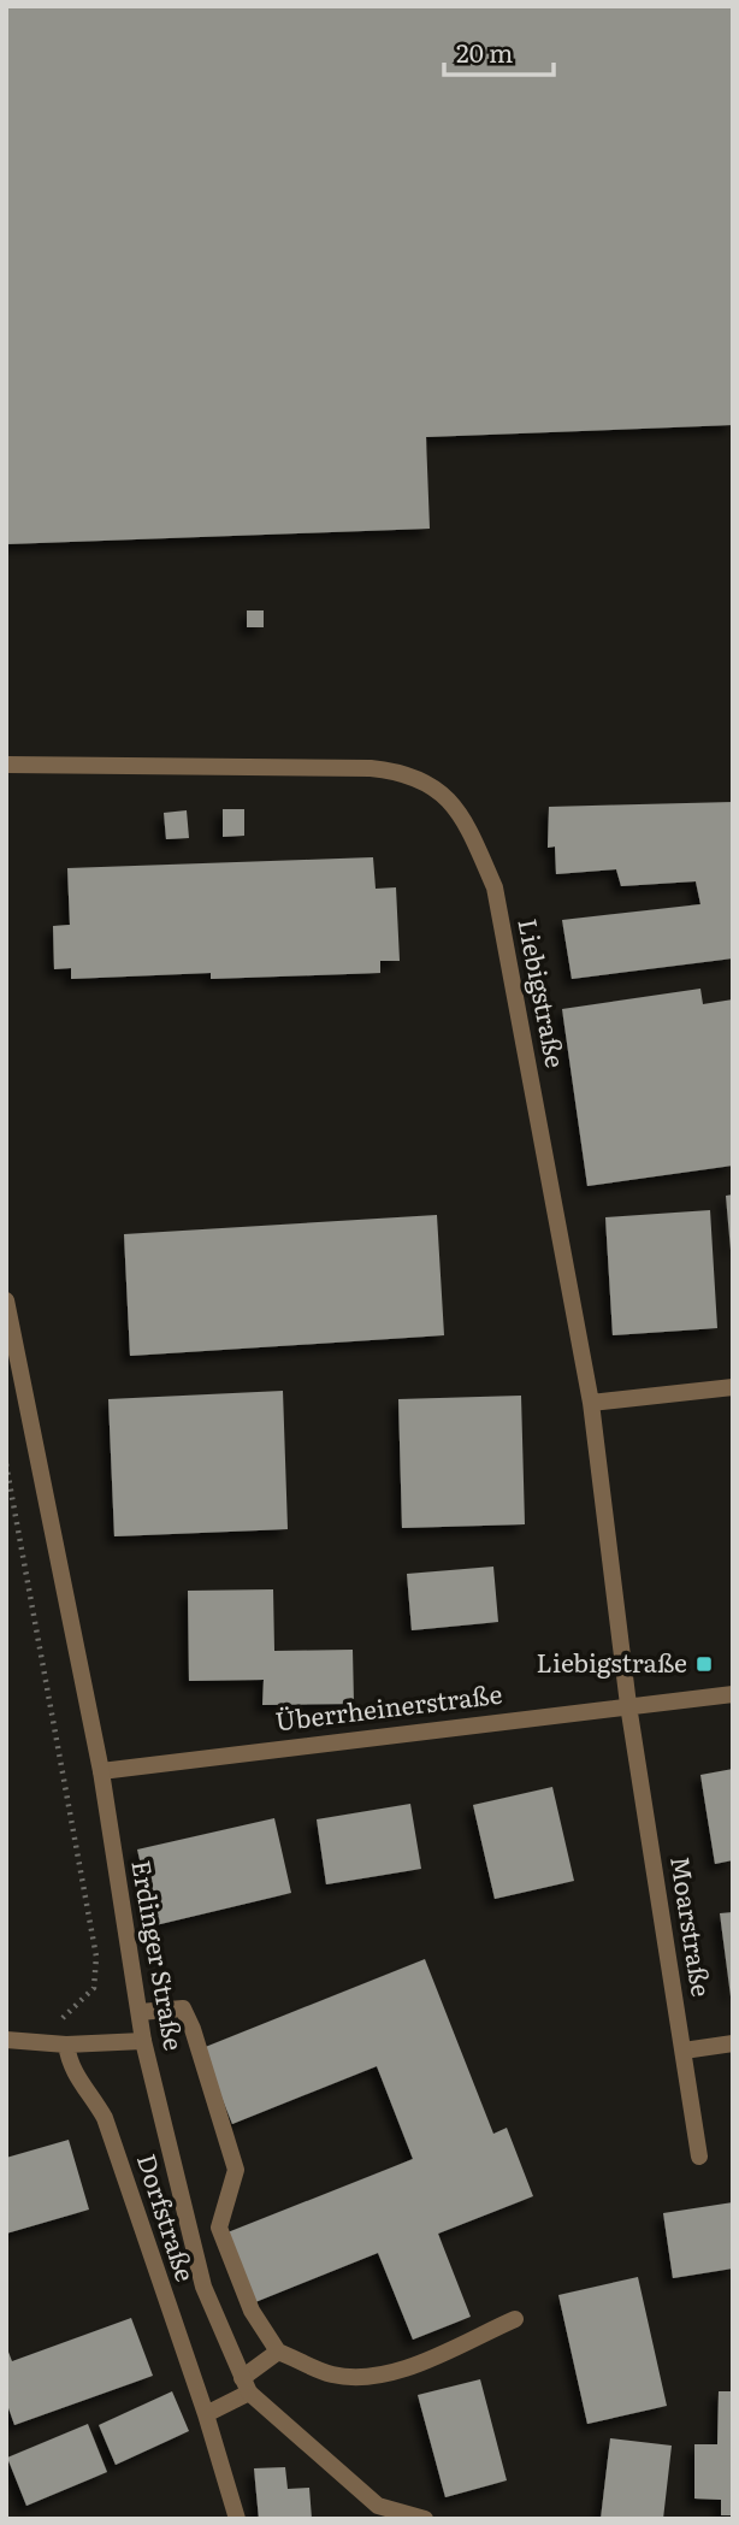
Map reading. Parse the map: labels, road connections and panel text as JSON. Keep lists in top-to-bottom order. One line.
{"streets":{"street":["Liebigstraße","Überrheinerstraße","Moarstraße","Erdinger Straße","Dorfstraße"]},"crossings":[["Liebigstraße","Überrheinerstraße"],["Liebigstraße","Moarstraße"],["Überrheinerstraße","Moarstraße"],["Überrheinerstraße","Erdinger Straße"]],"places":{"transit":["Liebigstraße"]},"scale_bar":"20 m"}
